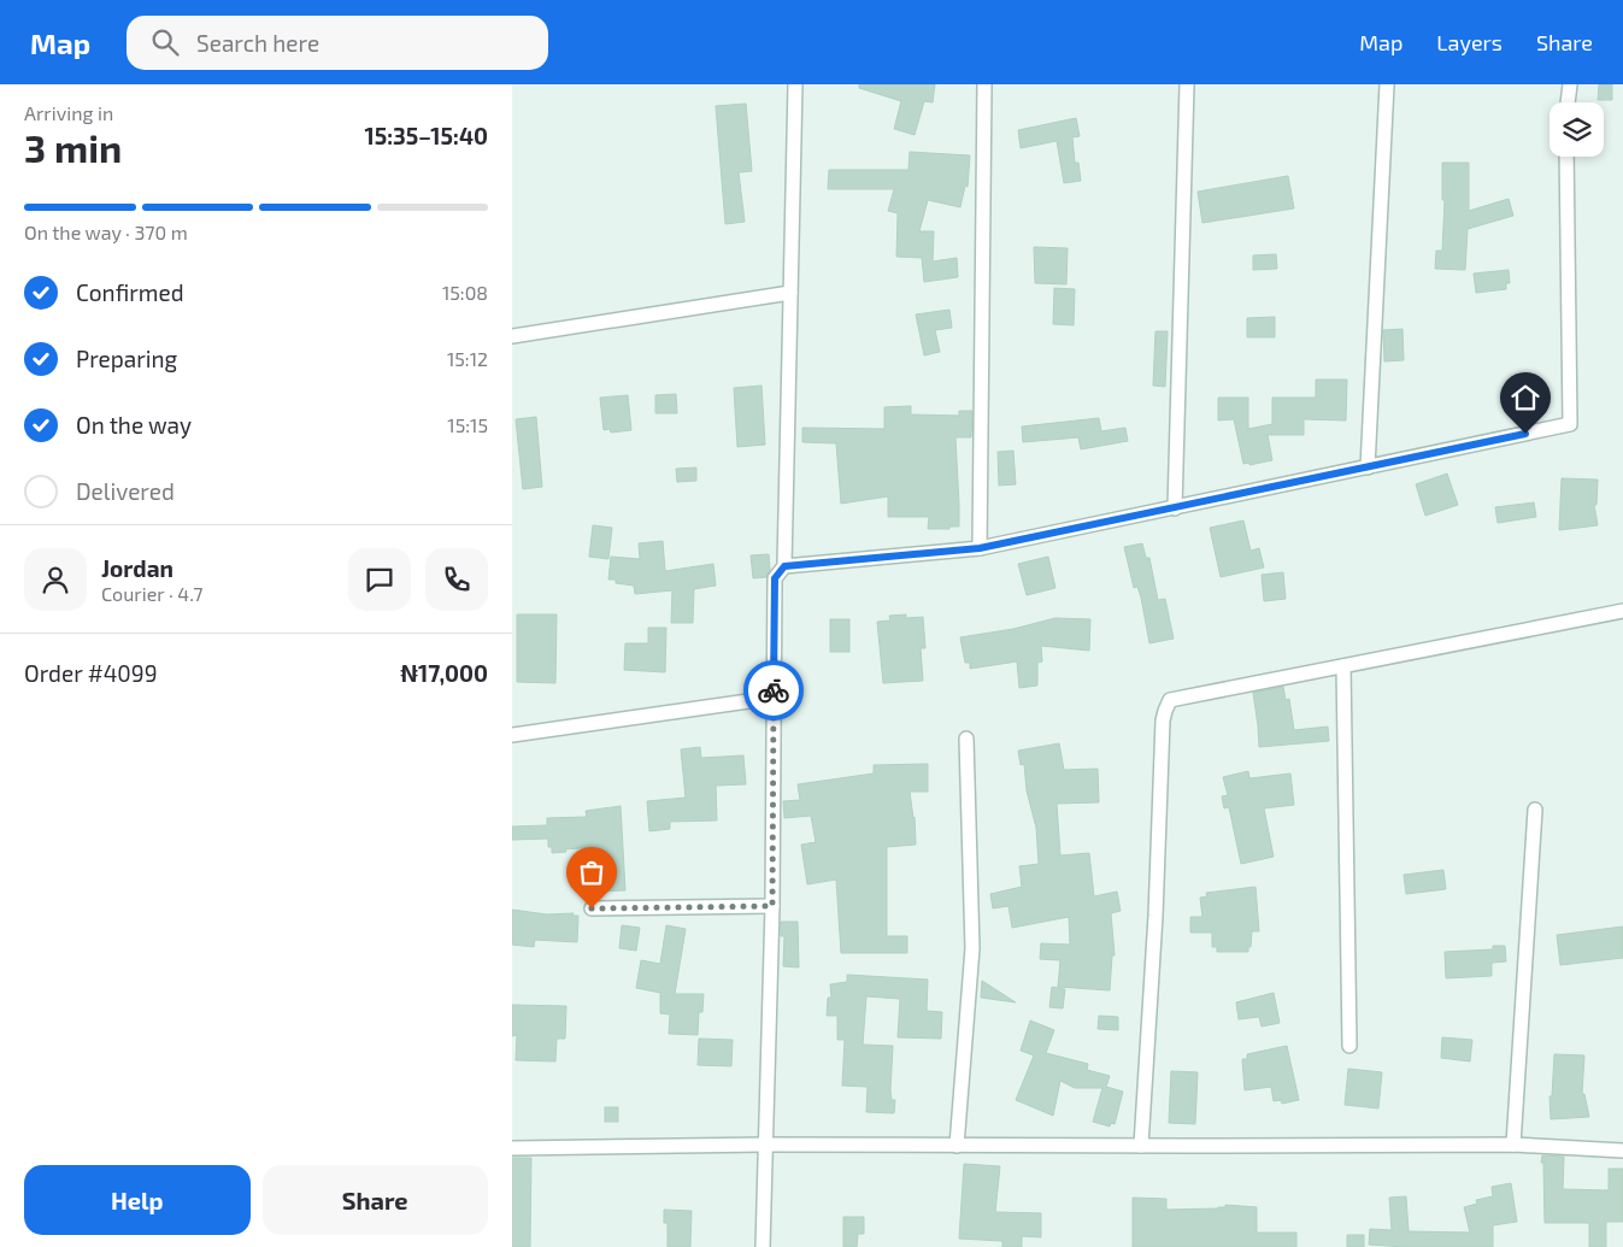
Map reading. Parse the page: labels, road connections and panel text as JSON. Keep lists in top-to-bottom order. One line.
{"page":{"header":"Map","search":"Search here","nav":["Map","Layers","Share"],"heading":["3 min","Arriving in","15:35–15:40"],"panel":["Jordan","Courier · 4.7","Order #4099","₦17,000"],"bar":"On the way · 370 m","list":[["Confirmed","15:08"],["Preparing","15:12"],["On the way","15:15"],"Delivered"],"buttons":["Help","Share"]}}
